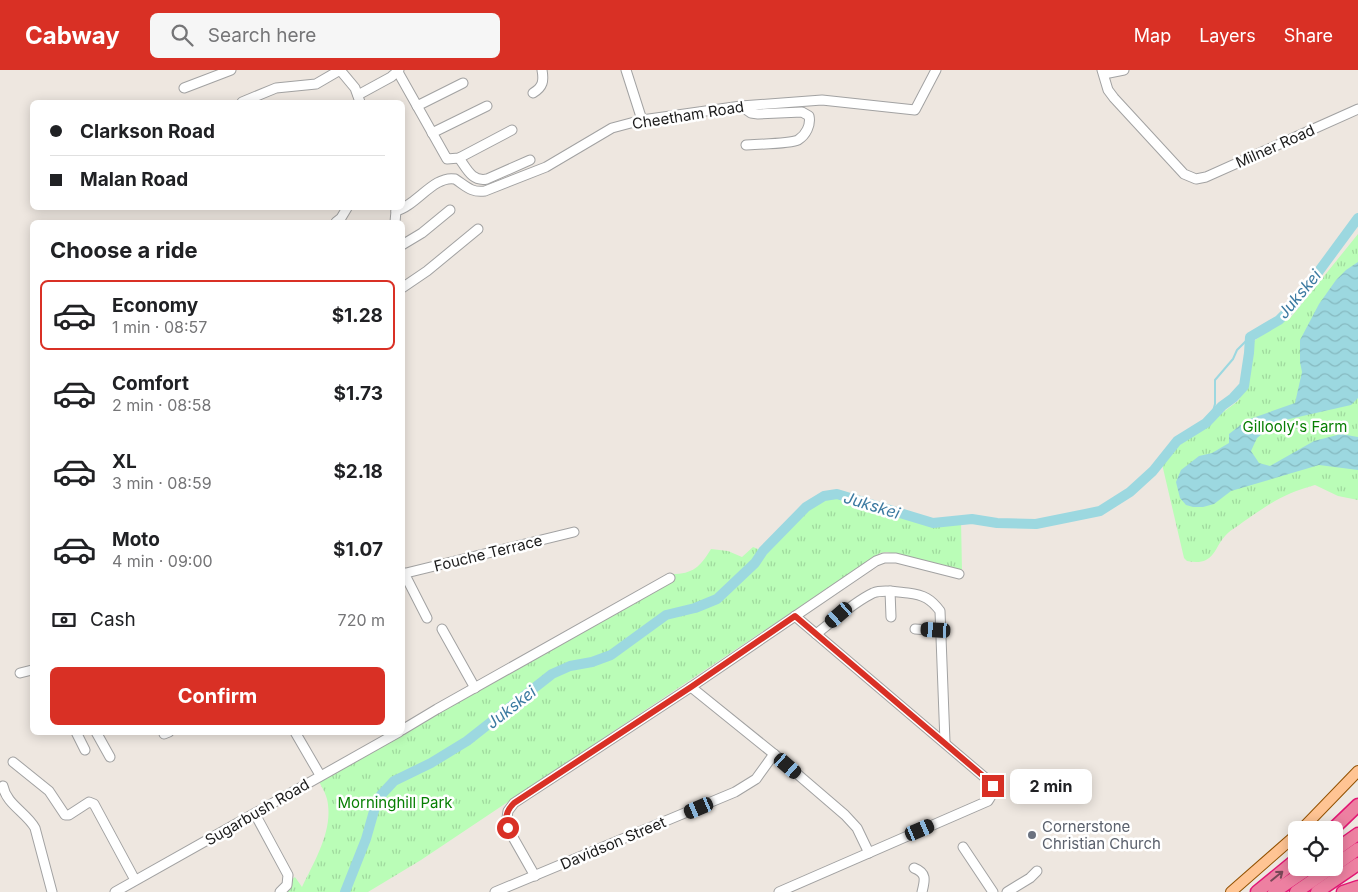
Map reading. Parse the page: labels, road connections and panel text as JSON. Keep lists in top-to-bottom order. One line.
{"streets":{"street":["Cheetham Road","Milner Road","Fouche Terrace","Sugarbush Road","Davidson Street"]},"water":["Jukskei"],"parks":["Gillooly's Farm","Morninghill Park"],"places":["Cornerstone Christian Church"],"page":{"header":"Cabway","search":"Search here","nav":["Map","Layers","Share"],"banner":["Clarkson Road","Malan Road"],"heading":"Choose a ride","list":[{"name":"Economy","note":"1 min · 08:57","value":"$1.28"},{"name":"Comfort","note":"2 min · 08:58","value":"$1.73"},{"name":"XL","note":"3 min · 08:59","value":"$2.18"},{"name":"Moto","note":"4 min · 09:00","value":"$1.07"}],"pay":["Cash","720 m"],"buttons":"Confirm","bubble":"2 min"}}
